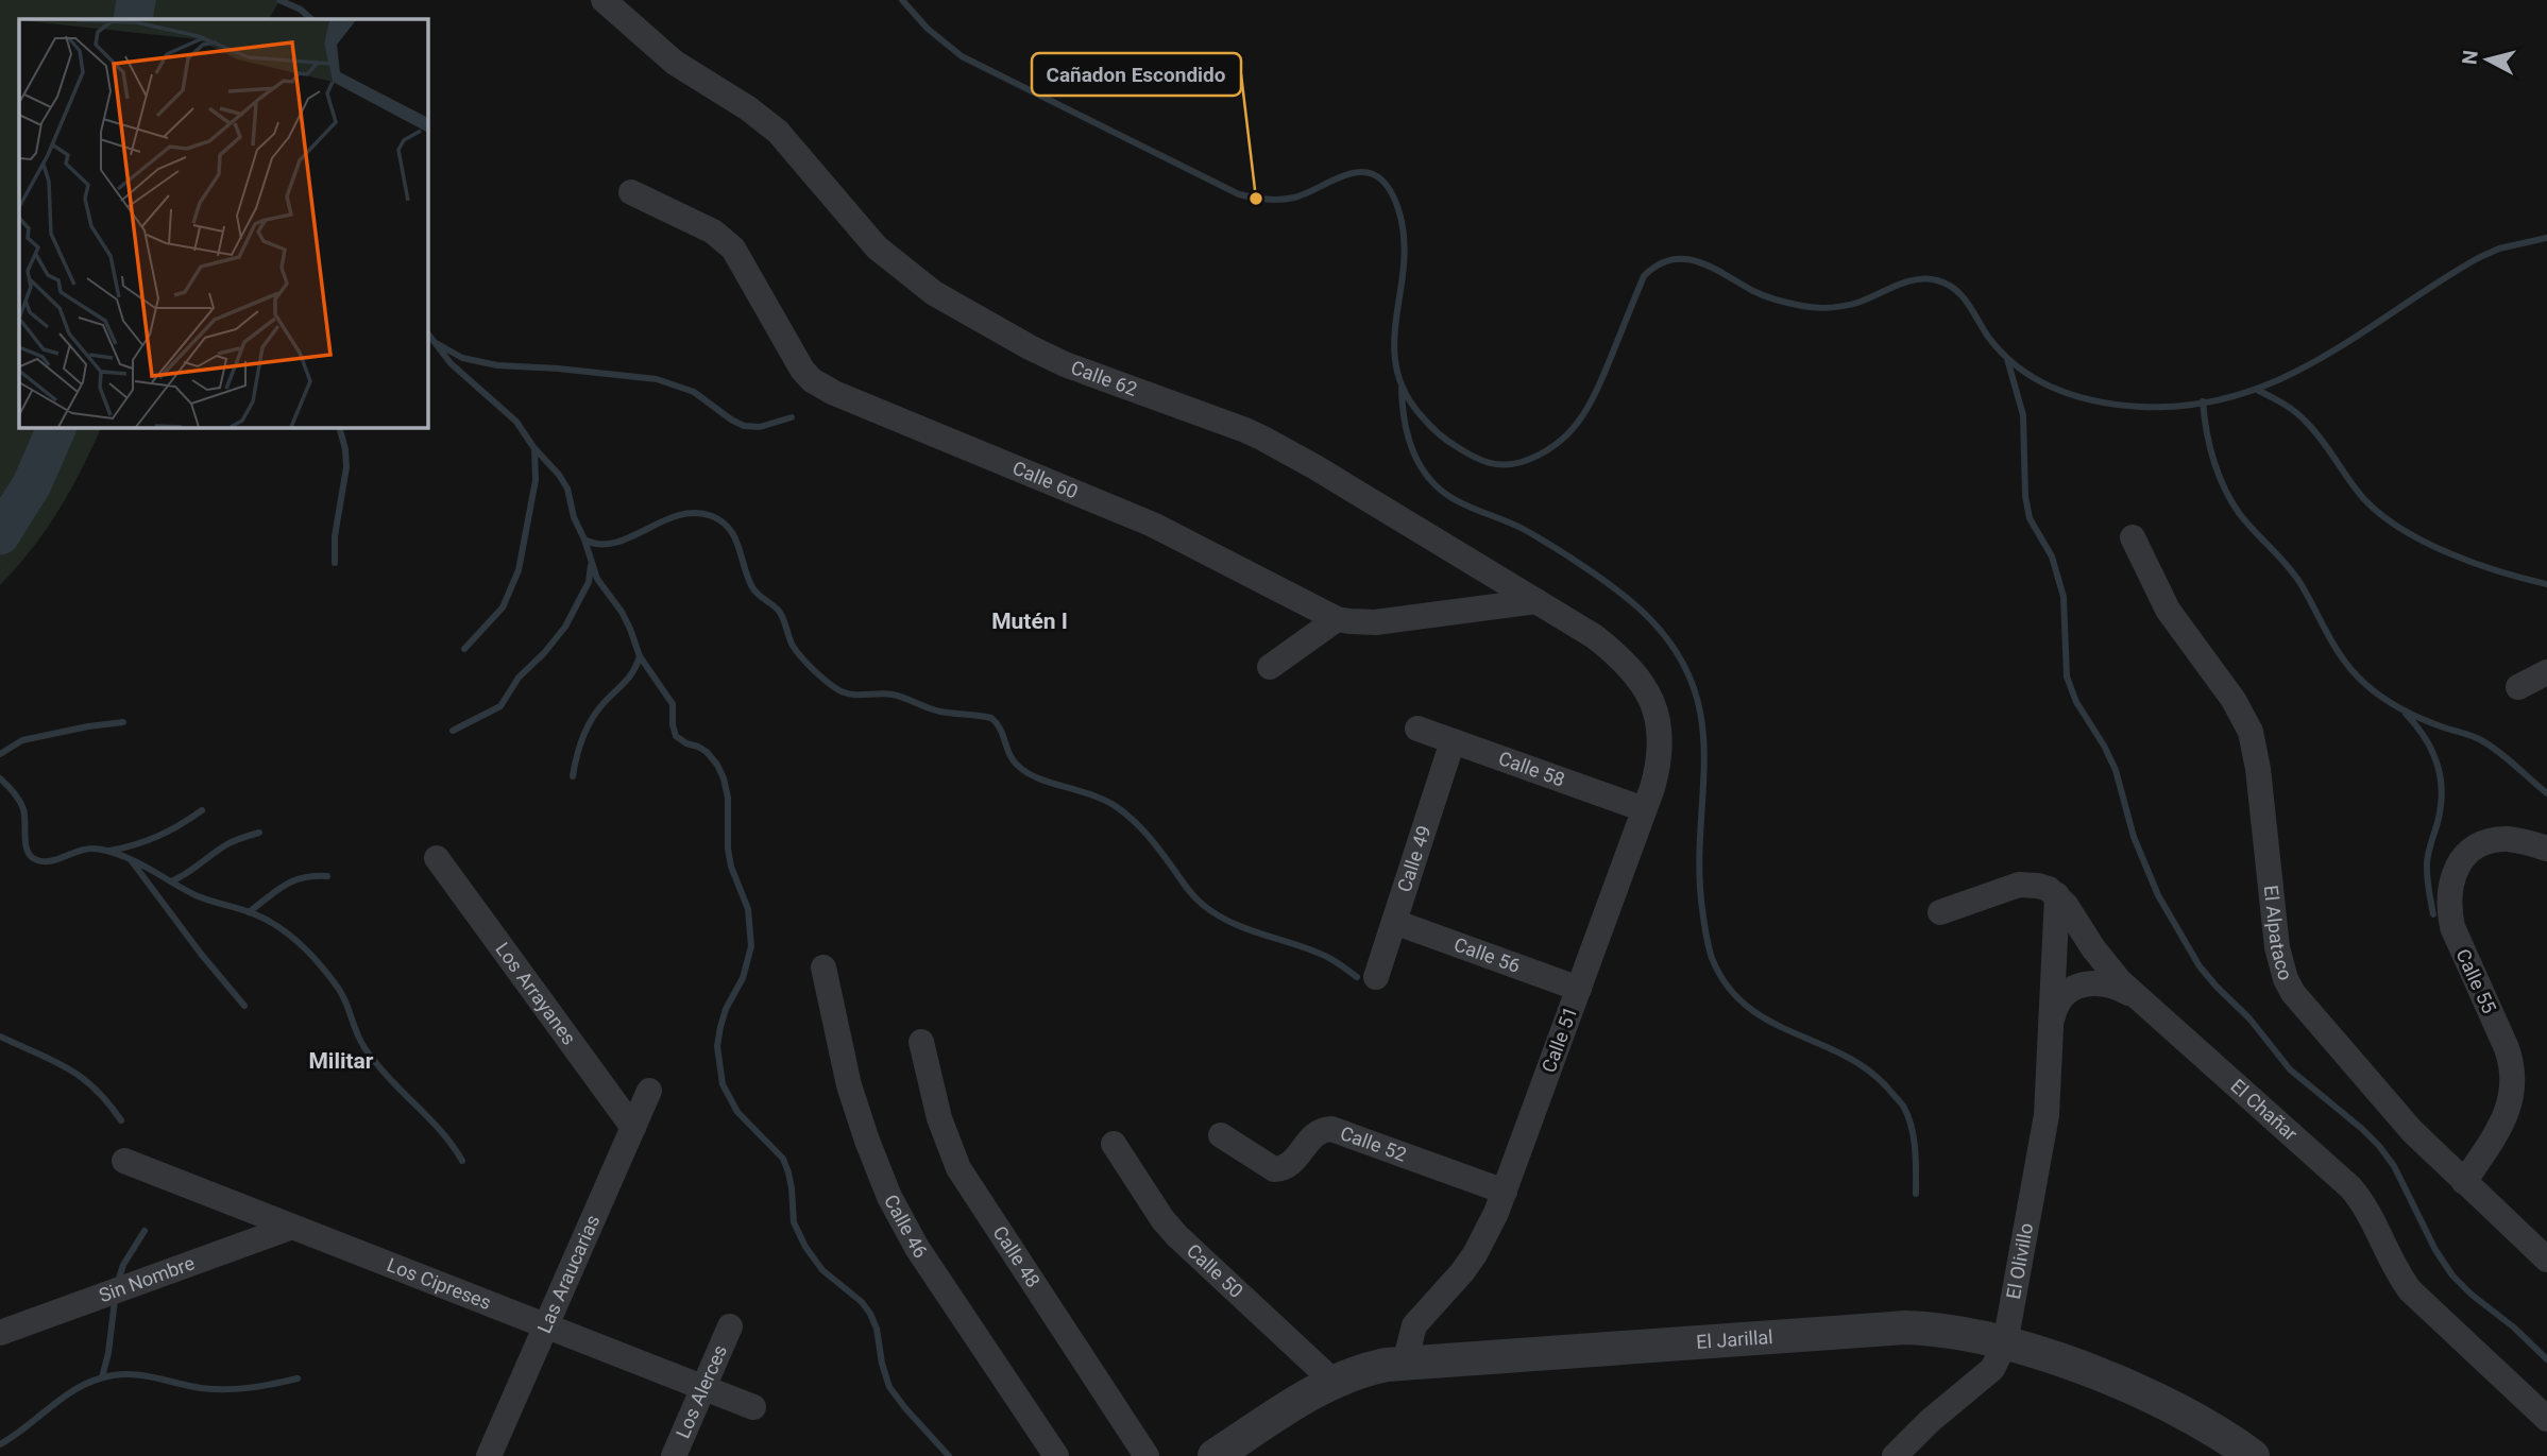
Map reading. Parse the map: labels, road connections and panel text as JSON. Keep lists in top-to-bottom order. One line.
{"streets":{"street":["Calle 62","Calle 60","Calle 58","Calle 49","El Alpataco","Calle 56","Calle 55","Los Arrayanes","Calle 51","El Chañar","Calle 52","Calle 46","Calle 48","El Olivillo","Calle 50","Las Araucarias","Sin Nombre","Los Cipreses","El Jarillal","Los Alerces"]},"crossings":[["Calle 62","Calle 60"],["Calle 62","Calle 51"],["Calle 58","Calle 49"],["Calle 58","Calle 51"],["Calle 49","Calle 56"],["El Alpataco","Calle 55"],["Calle 56","Calle 51"],["Los Arrayanes","Las Araucarias"],["Calle 51","Calle 52"],["Calle 51","El Jarillal"],["El Chañar","El Olivillo"],["El Olivillo","El Jarillal"],["Calle 50","El Jarillal"],["Las Araucarias","Los Cipreses"],["Sin Nombre","Los Cipreses"],["Los Cipreses","Los Alerces"]],"districts":["Mutén I","Militar"],"places":["Cañadon Escondido"],"north":"left"}
